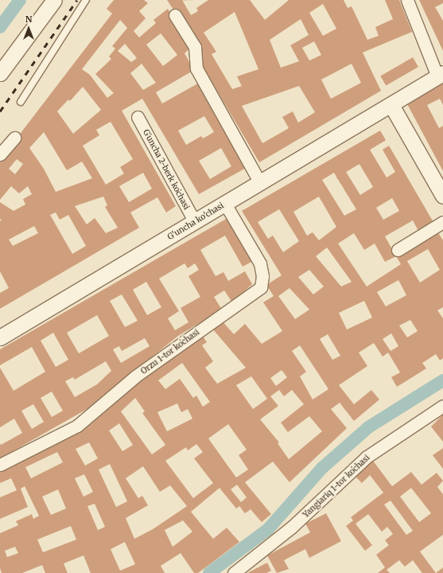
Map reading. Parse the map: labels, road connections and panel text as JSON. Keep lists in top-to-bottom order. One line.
{"streets":{"street":["Gʻuncha 2-berk koʻchasi","G'uncha ko'chasi","Orzu 1-tor koʻchasi","Yangiariq 1-tor koʻchasi"]},"crossings":[["Gʻuncha 2-berk koʻchasi","G'uncha ko'chasi"],["G'uncha ko'chasi","Orzu 1-tor koʻchasi"]],"north":"top"}
